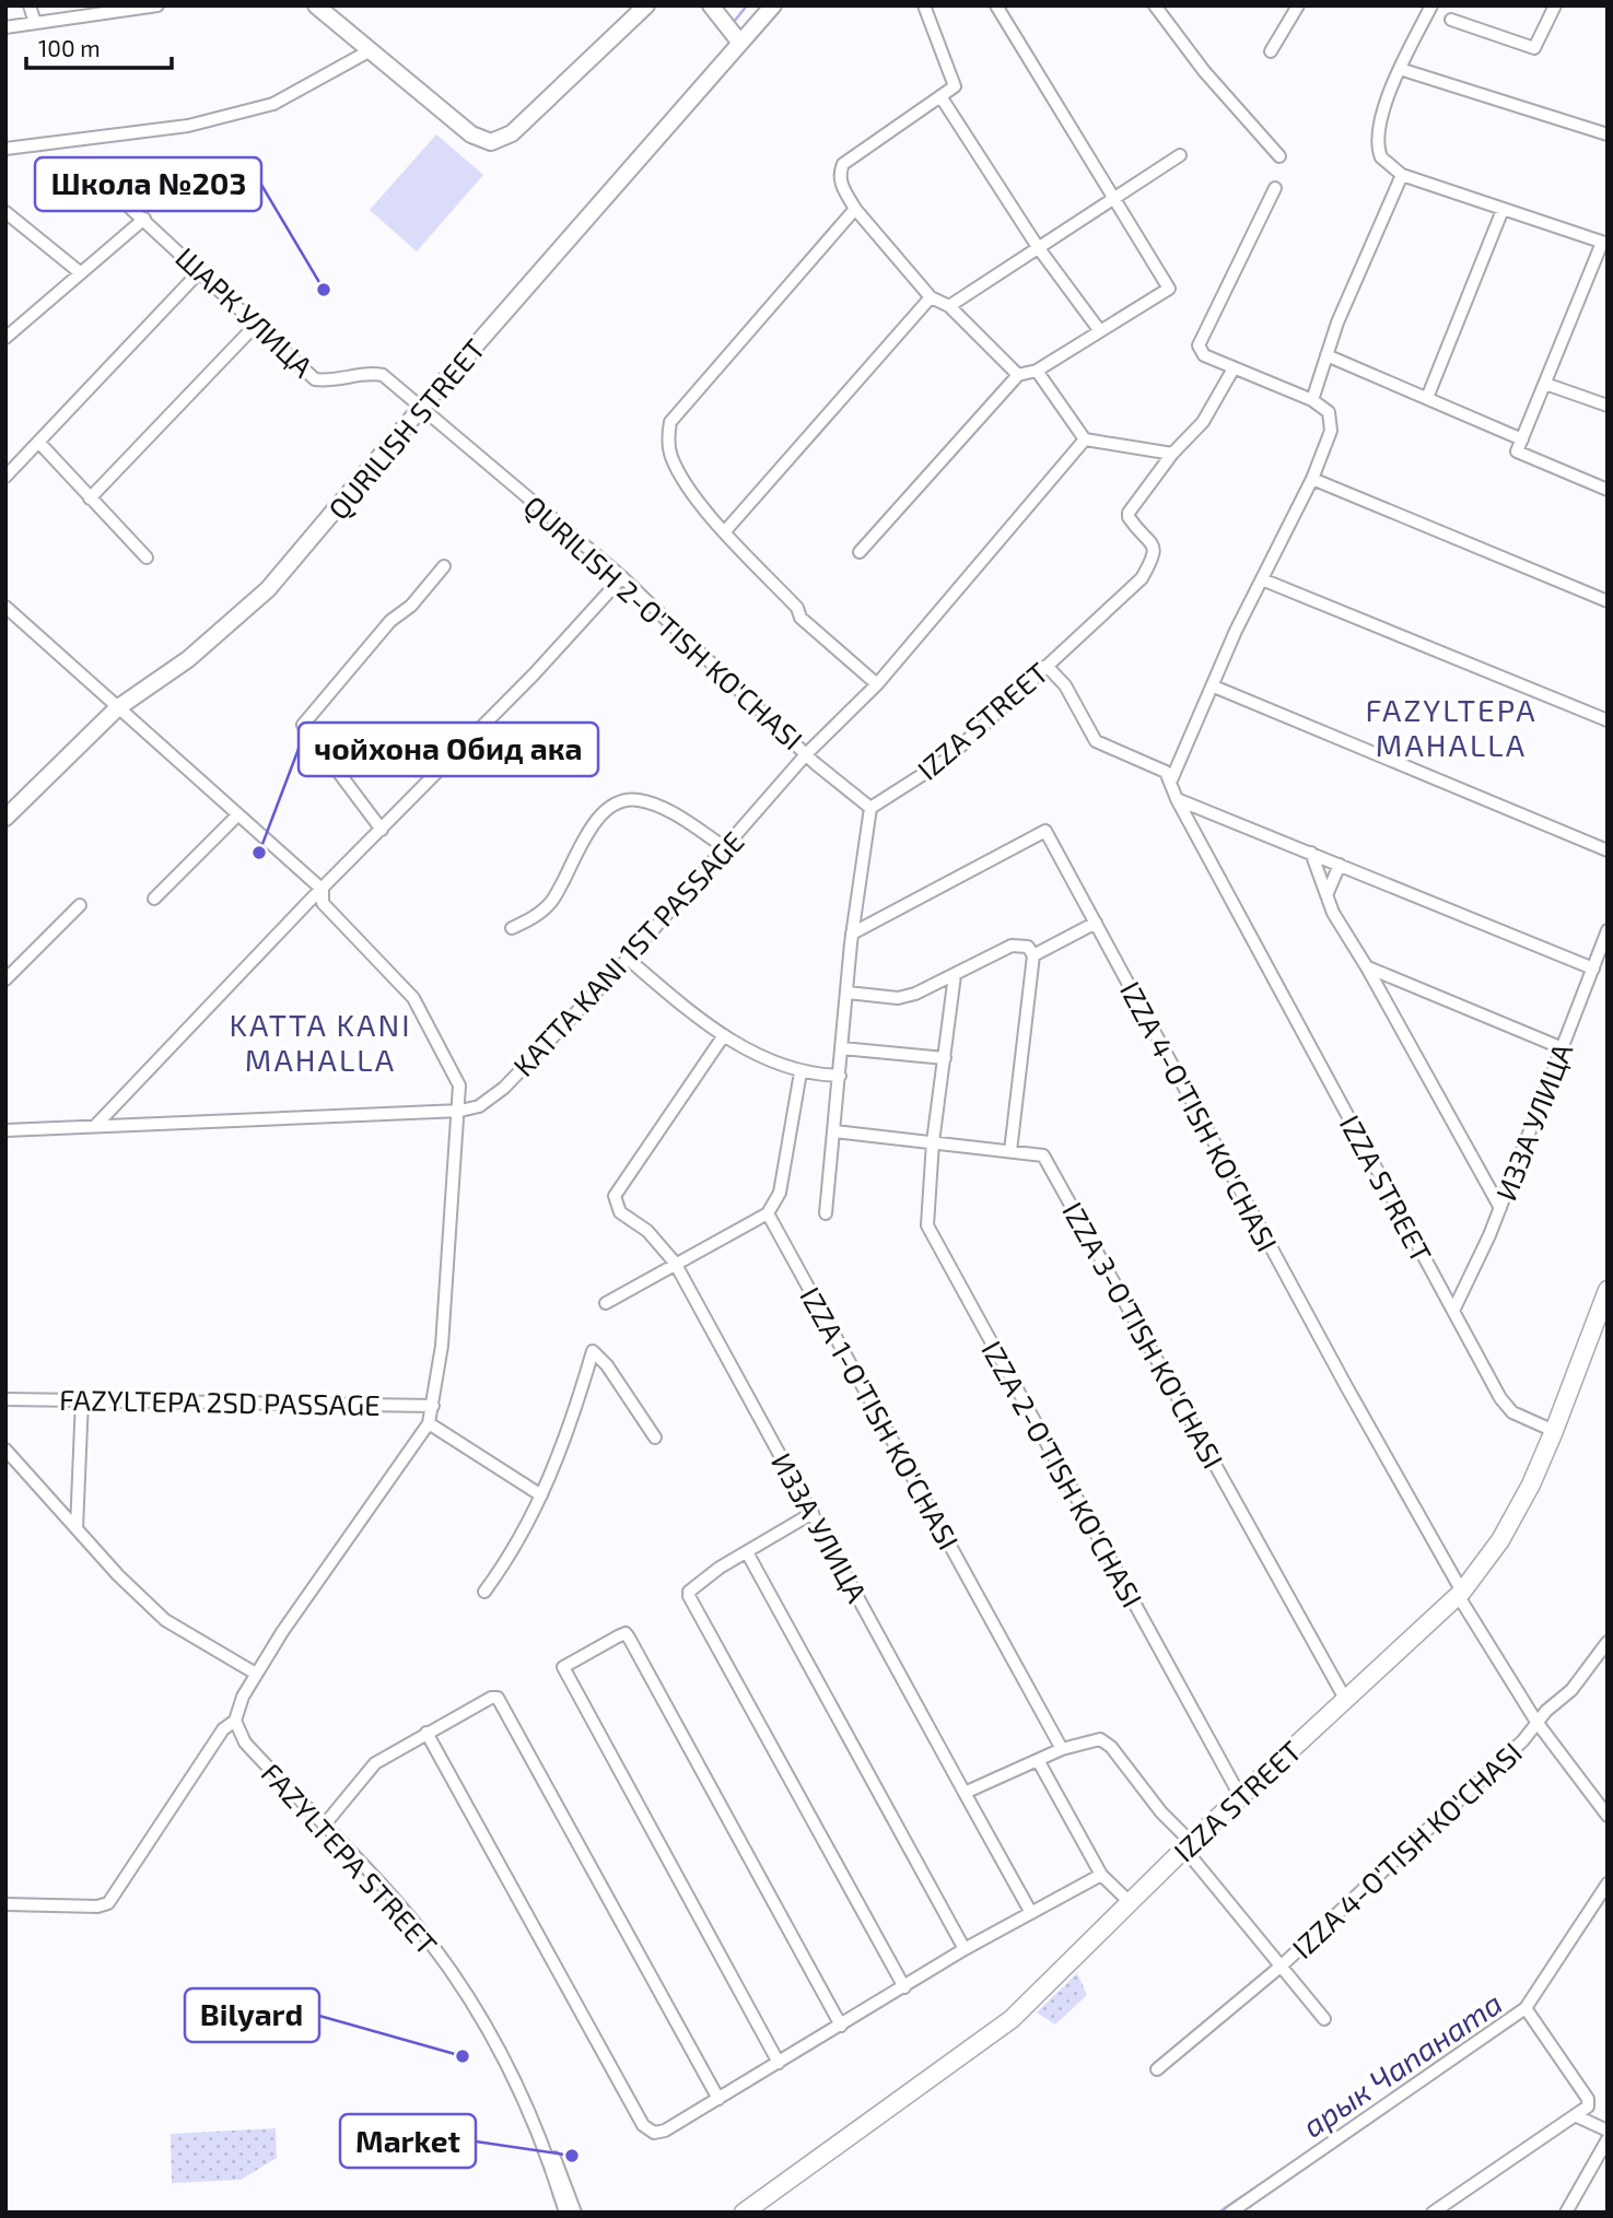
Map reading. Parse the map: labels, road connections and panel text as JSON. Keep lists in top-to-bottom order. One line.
{"streets":{"main road":["IZZA STREET"],"street":["ШАРК УЛИЦА","QURILISH STREET","QURILISH 2-O'TISH KO'CHASI","KATTA KANI 1ST PASSAGE","IZZA 4-O'TISH KO'CHASI","ИЗЗА УЛИЦА","IZZA 3-O'TISH KO'CHASI","FAZYLTEPA 2SD PASSAGE","IZZA 1-O'TISH KO'CHASI","IZZA 2-O'TISH KO'CHASI","FAZYLTEPA STREET"]},"crossings":[["ШАРК УЛИЦА","QURILISH STREET"],["ШАРК УЛИЦА","QURILISH 2-O'TISH KO'CHASI"],["QURILISH STREET","QURILISH 2-O'TISH KO'CHASI"],["QURILISH 2-O'TISH KO'CHASI","IZZA STREET"],["QURILISH 2-O'TISH KO'CHASI","KATTA KANI 1ST PASSAGE"],["IZZA STREET","IZZA 4-O'TISH KO'CHASI"],["IZZA STREET","ИЗЗА УЛИЦА"],["IZZA STREET","IZZA 3-O'TISH KO'CHASI"],["IZZA STREET","IZZA 2-O'TISH KO'CHASI"],["IZZA 3-O'TISH KO'CHASI","IZZA 2-O'TISH KO'CHASI"]],"districts":["FAZYLTEPA MAHALLA","KATTA KANI MAHALLA"],"water":["арык Чапаната"],"places":["Школа №203","чойхона Обид ака","Bilyard","Market"],"scale_bar":"100 m"}
